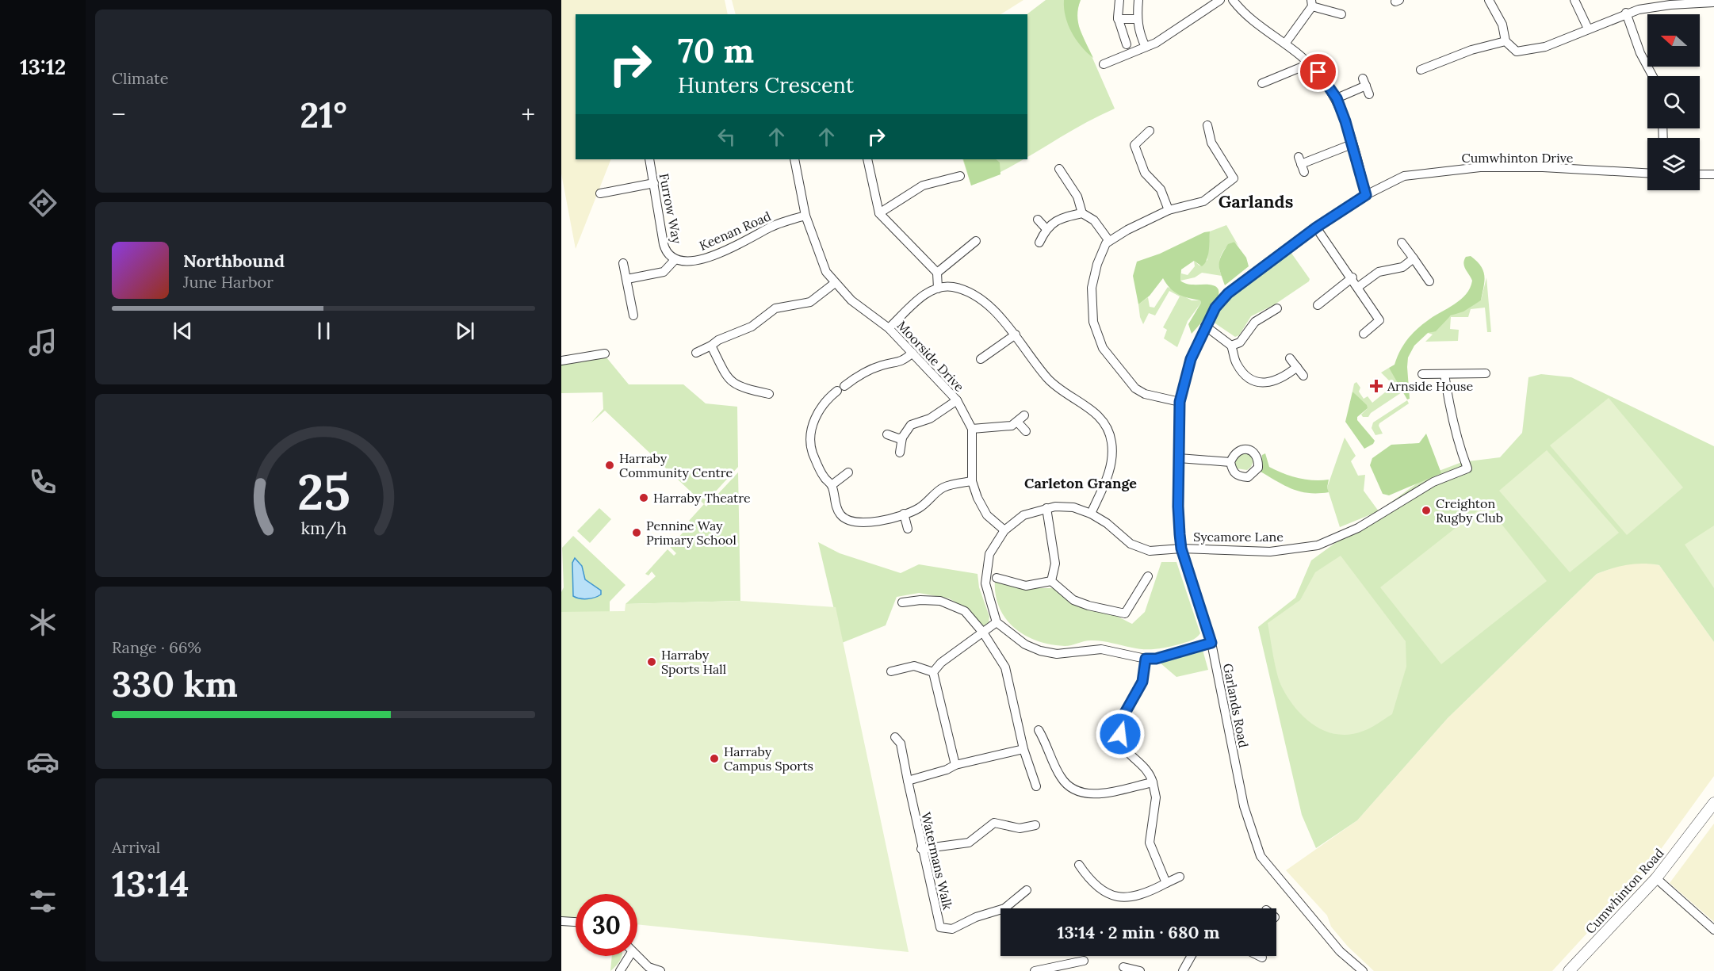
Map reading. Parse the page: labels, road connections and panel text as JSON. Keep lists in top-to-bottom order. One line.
{"streets":{"street":["Cumwhinton Drive","Furrow Way","Keenan Road","Moorside Drive","Sycamore Lane","Garlands Road","Watermans Walk","Cumwhinton Road"]},"crossings":[["Cumwhinton Drive","Garlands Road"],["Furrow Way","Keenan Road"],["Keenan Road","Moorside Drive"],["Sycamore Lane","Garlands Road"]],"districts":["Garlands","Carleton Grange"],"places":{"health":["Arnside House"],"other":["Harraby Community Centre","Harraby Theatre","Creighton Rugby Club","Pennine Way Primary School","Harraby Sports Hall","Harraby Campus Sports"]},"north":"left","page":{"tabs":"13:12","tile":["Climate",["Range · 66%","330 km"],["Arrival","13:14"]],"turn":["70 m","Hunters Crescent"],"heat":["−","21°","+"],"song":["Northbound","June Harbor"],"limit":"30","trip":"13:14 · 2 min · 680 m","gauge":["25","km/h"]}}
